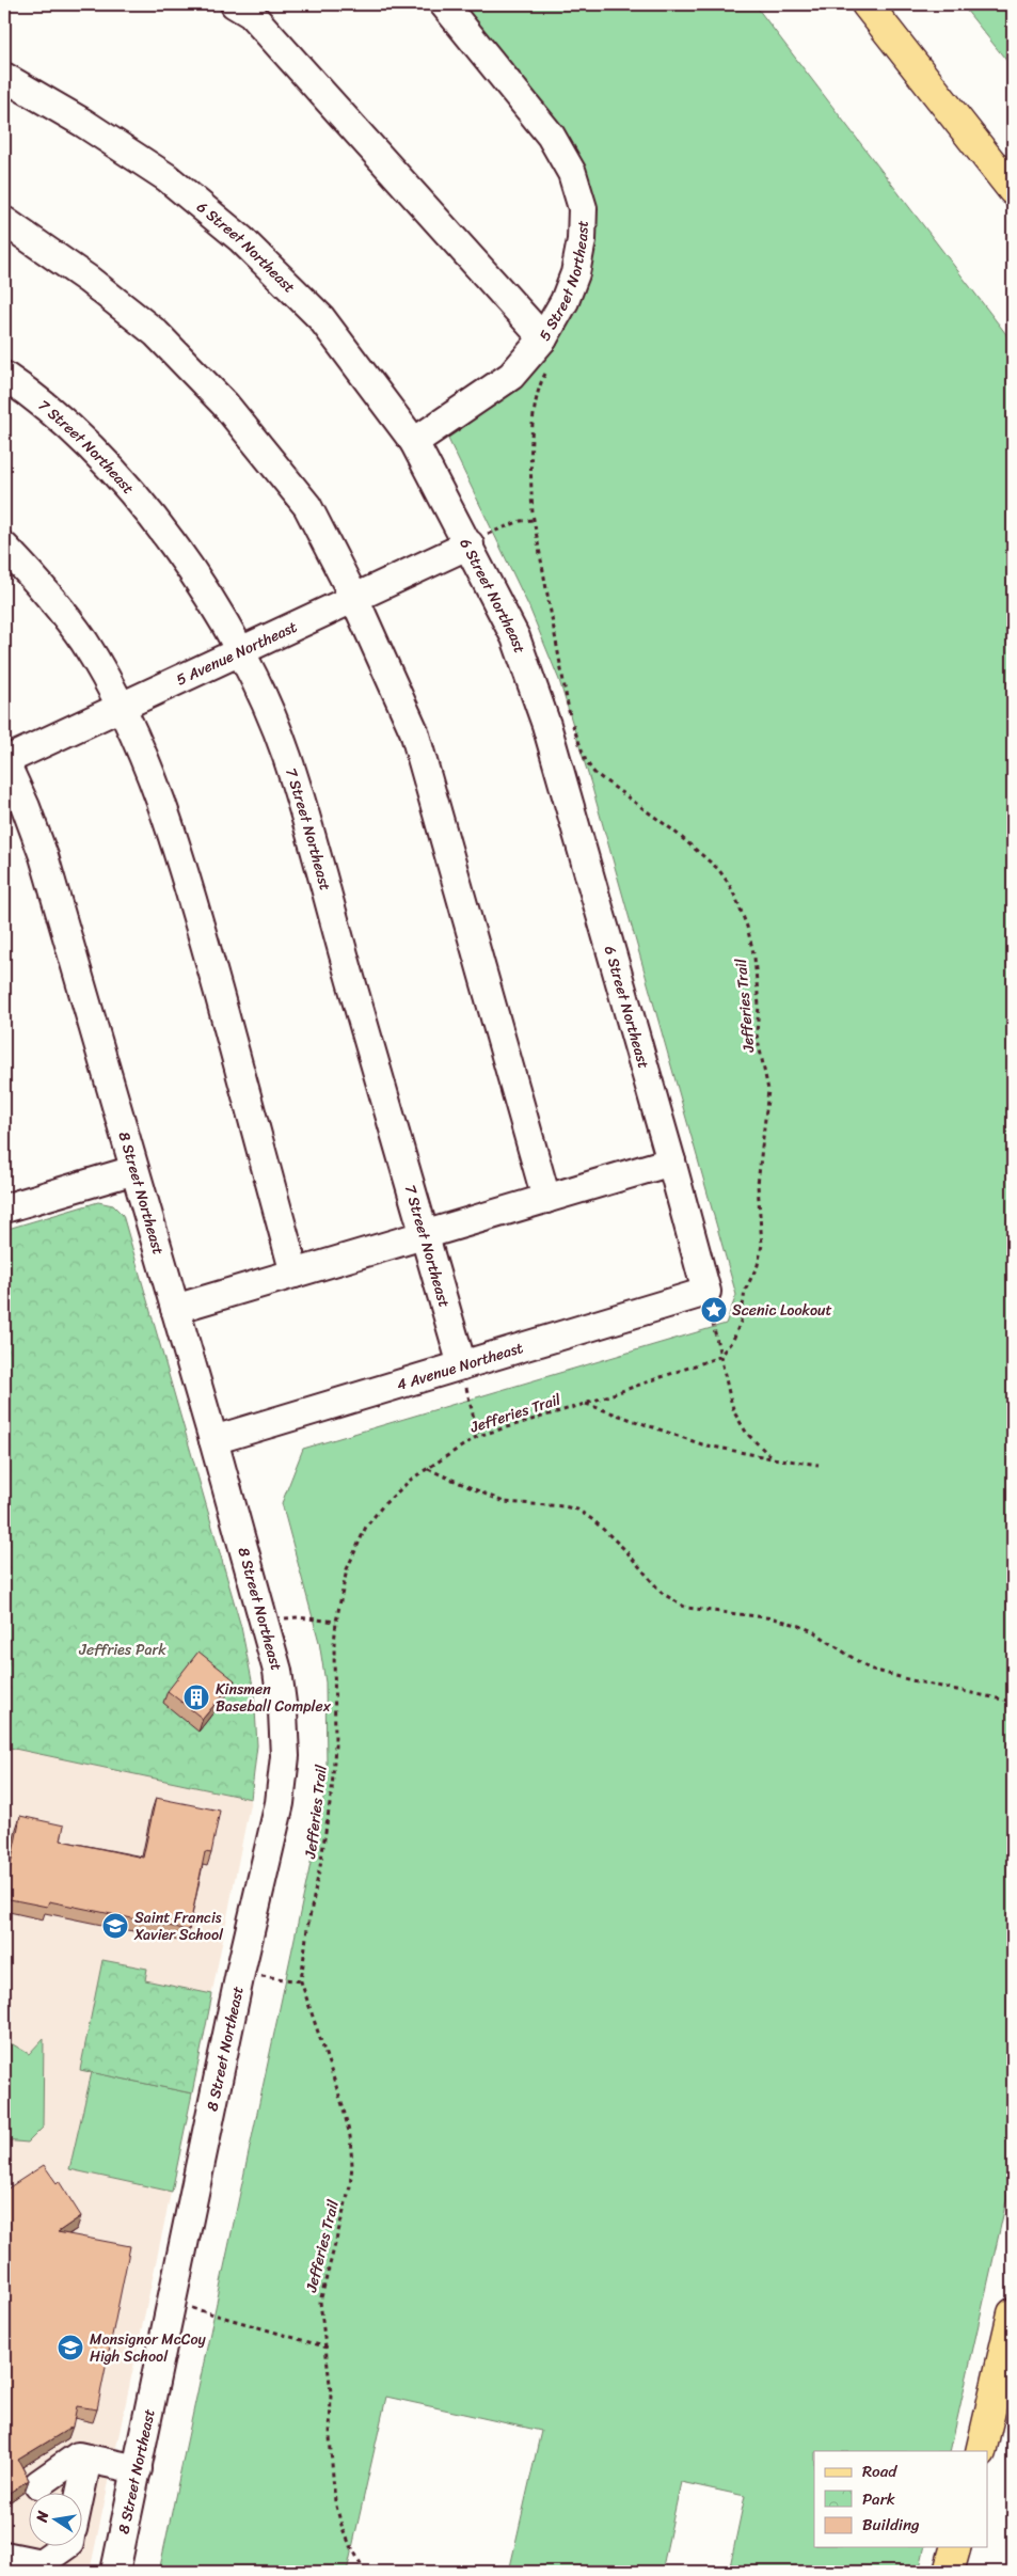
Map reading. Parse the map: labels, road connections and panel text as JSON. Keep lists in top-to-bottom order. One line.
{"streets":{"street":["6 Street Northeast","5 Street Northeast","7 Street Northeast","5 Avenue Northeast","8 Street Northeast","4 Avenue Northeast"],"path":["Jefferies Trail"]},"crossings":[["6 Street Northeast","5 Street Northeast"],["6 Street Northeast","5 Avenue Northeast"],["6 Street Northeast","4 Avenue Northeast"],["7 Street Northeast","5 Avenue Northeast"],["7 Street Northeast","4 Avenue Northeast"],["5 Avenue Northeast","8 Street Northeast"],["8 Street Northeast","4 Avenue Northeast"]],"parks":["Jeffries Park"],"places":{"place":["Scenic Lookout"],"building":["Kinsmen Baseball Complex"],"school or university":["Saint Francis Xavier School","Monsignor McCoy High School"]},"legend":["Road","Park","Building"],"north":"left"}
